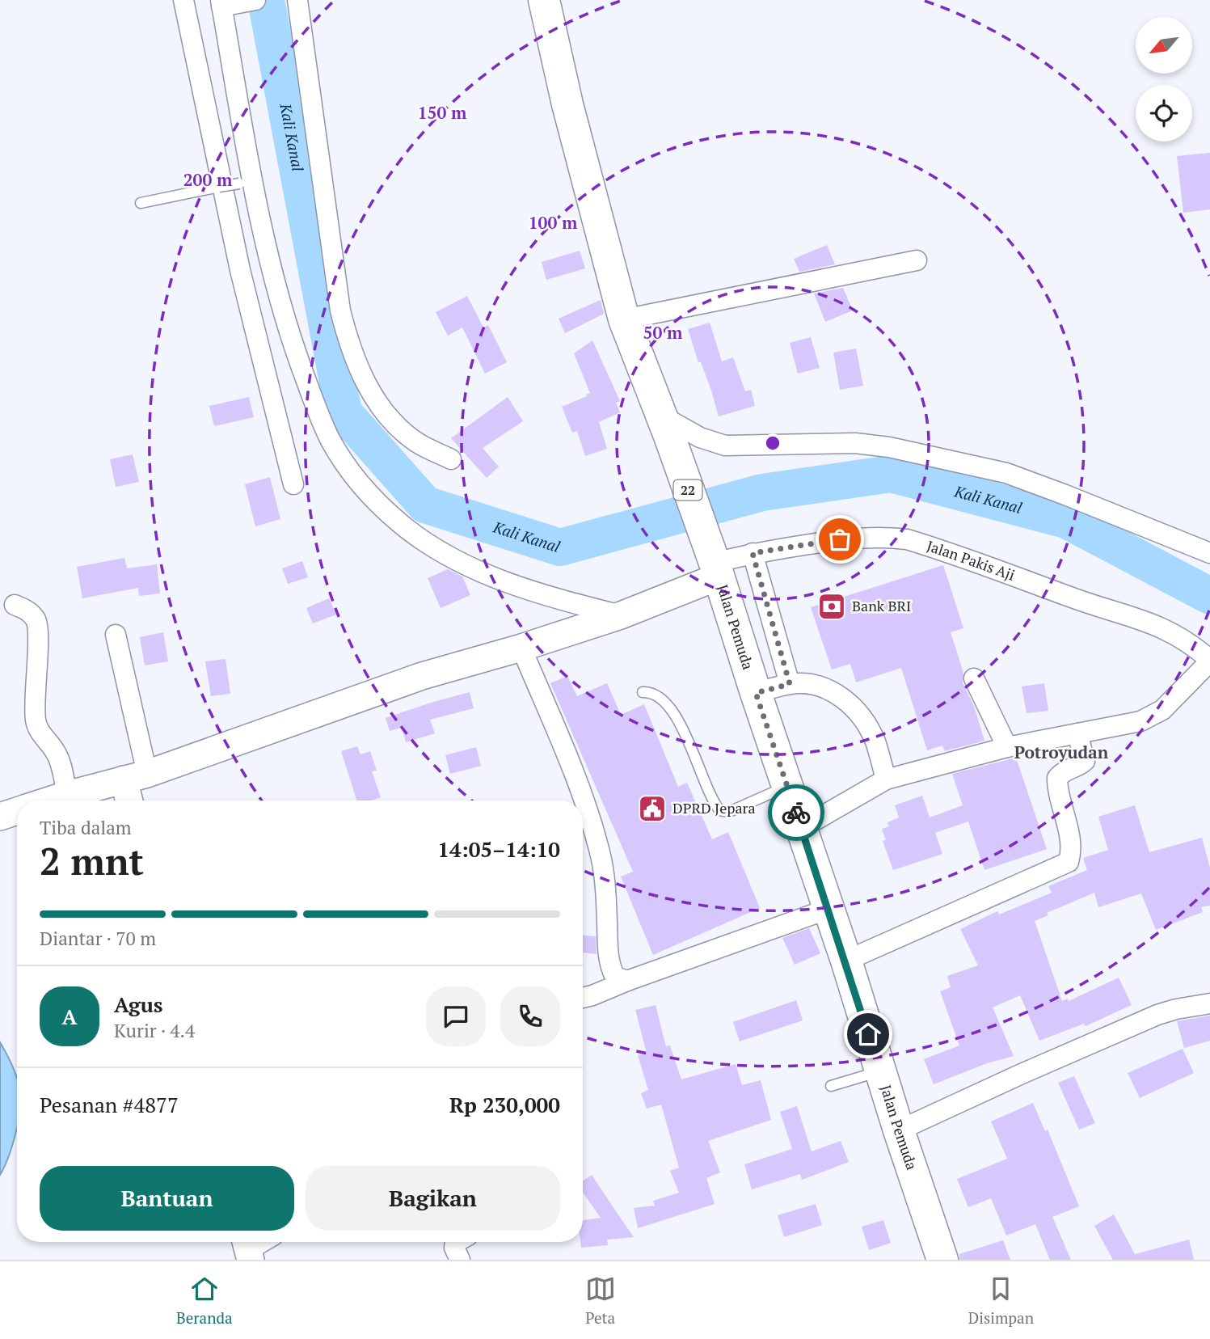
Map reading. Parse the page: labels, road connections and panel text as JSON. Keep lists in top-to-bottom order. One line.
{"streets":{"highway":["22","Jalan Pemuda"],"street":["Jalan Pakis Aji"]},"crossings":[["22","Jalan Pakis Aji"],["22","Jalan Pemuda"],["Jalan Pakis Aji","Jalan Pemuda"]],"districts":["Potroyudan"],"water":["Kali Kanal"],"places":{"bank":["Bank BRI"],"public building":["DPRD Jepara"]},"north":"bottom left","page":{"heading":["2 mnt","Tiba dalam","14:05–14:10"],"panel":["Agus","Kurir · 4.4","Pesanan #4877","Rp 230,000"],"bar":"Diantar · 70 m","round":"A","buttons":["Bantuan","Bagikan"],"tabs":["Beranda","Peta","Disimpan"]},"rings":["150 m","200 m","100 m","50 m"]}
